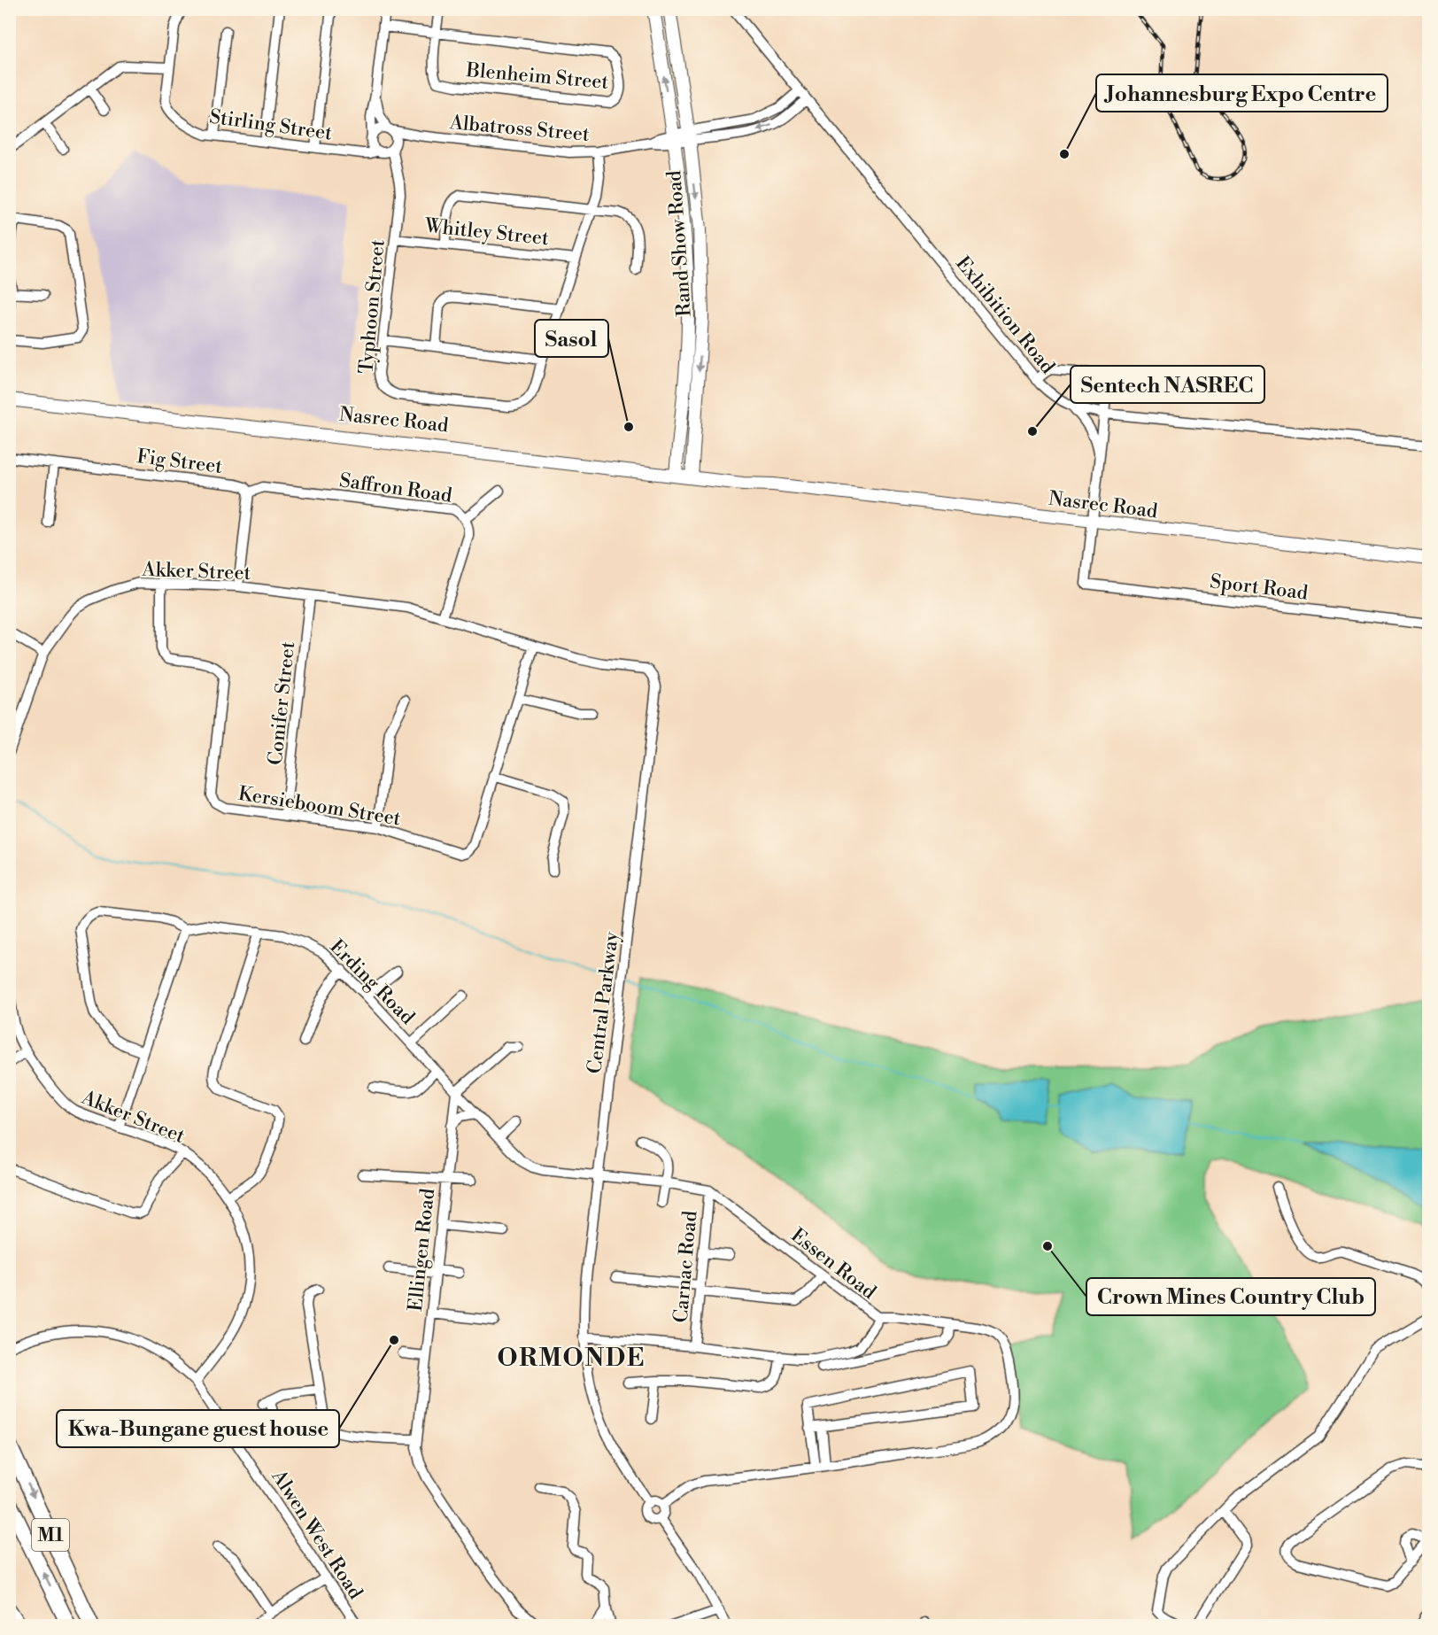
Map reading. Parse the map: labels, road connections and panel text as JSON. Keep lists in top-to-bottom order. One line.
{"streets":{"highway":["M1"],"main road":["Rand Show Road","Nasrec Road"],"street":["Blenheim Street","Stirling Street","Albatross Street","Whitley Street","Typhoon Street","Exhibition Road","Fig Street","Saffron Road","Akker Street","Sport Road","Conifer Street","Kersieboom Street","Erding Road","Central Parkway","Ellingen Road","Essen Road","Carnac Road","Alwen West Road"]},"crossings":[["Stirling Street","Albatross Street"],["Stirling Street","Typhoon Street"],["Albatross Street","Rand Show Road"],["Albatross Street","Typhoon Street"],["Whitley Street","Typhoon Street"],["Rand Show Road","Nasrec Road"],["Nasrec Road","Sport Road"],["Fig Street","Saffron Road"],["Saffron Road","Akker Street"],["Akker Street","Conifer Street"],["Akker Street","Kersieboom Street"],["Akker Street","Central Parkway"],["Akker Street","Alwen West Road"],["Conifer Street","Kersieboom Street"],["Kersieboom Street","Central Parkway"],["Erding Road","Central Parkway"],["Erding Road","Ellingen Road"],["Erding Road","Essen Road"],["Central Parkway","Essen Road"],["Essen Road","Carnac Road"]],"districts":["ORMONDE"],"places":["Johannesburg Expo Centre","Sasol","Sentech NASREC","Crown Mines Country Club","Kwa-Bungane guest house"]}
